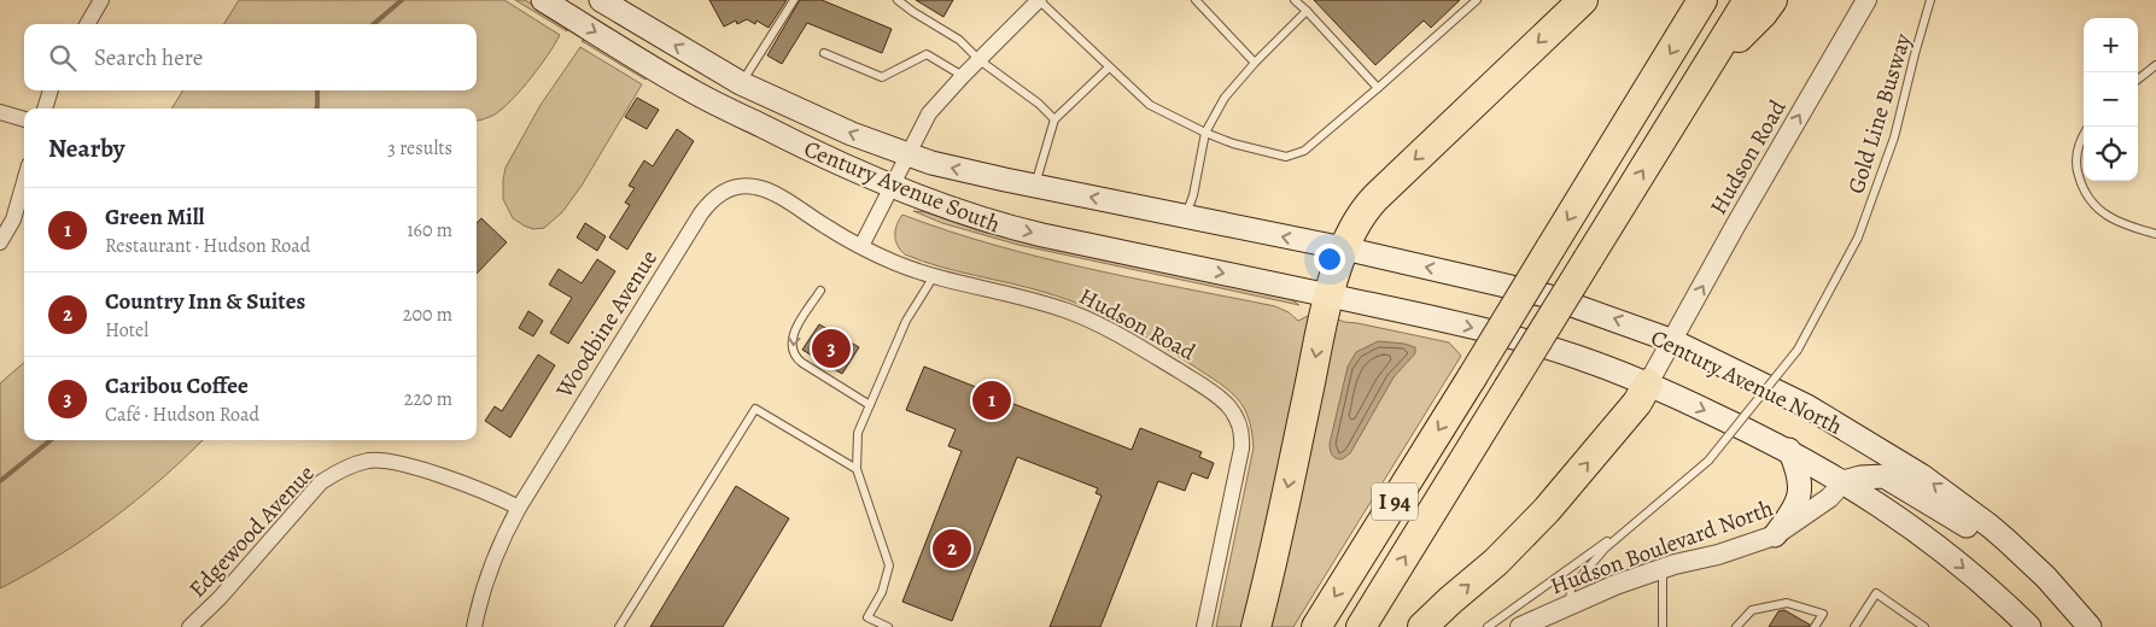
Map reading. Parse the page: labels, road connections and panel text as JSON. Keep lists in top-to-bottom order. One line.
{"streets":{"highway":["I 94"],"main road":["Century Avenue South","Century Avenue North"],"street":["Hudson Road","Woodbine Avenue","Edgewood Avenue","Hudson Boulevard North"],"lane":["Gold Line Busway"]},"crossings":[["Gold Line Busway","Hudson Boulevard North"],["Hudson Road","Woodbine Avenue"],["Hudson Road","Century Avenue North"],["Century Avenue South","Century Avenue North"],["Woodbine Avenue","Edgewood Avenue"],["Century Avenue North","Hudson Boulevard North"]],"one_way":["Hudson Road"],"page":{"map_buttons":["+","−"],"search":"Search here","heading":["Nearby","3 results"],"list":[{"mark":"1","name":"Green Mill","note":"Restaurant · Hudson Road","value":"160 m"},{"mark":"2","name":"Country Inn & Suites","note":"Hotel","value":"200 m"},{"mark":"3","name":"Caribou Coffee","note":"Café · Hudson Road","value":"220 m"}],"pins":["3","1","2"]}}
